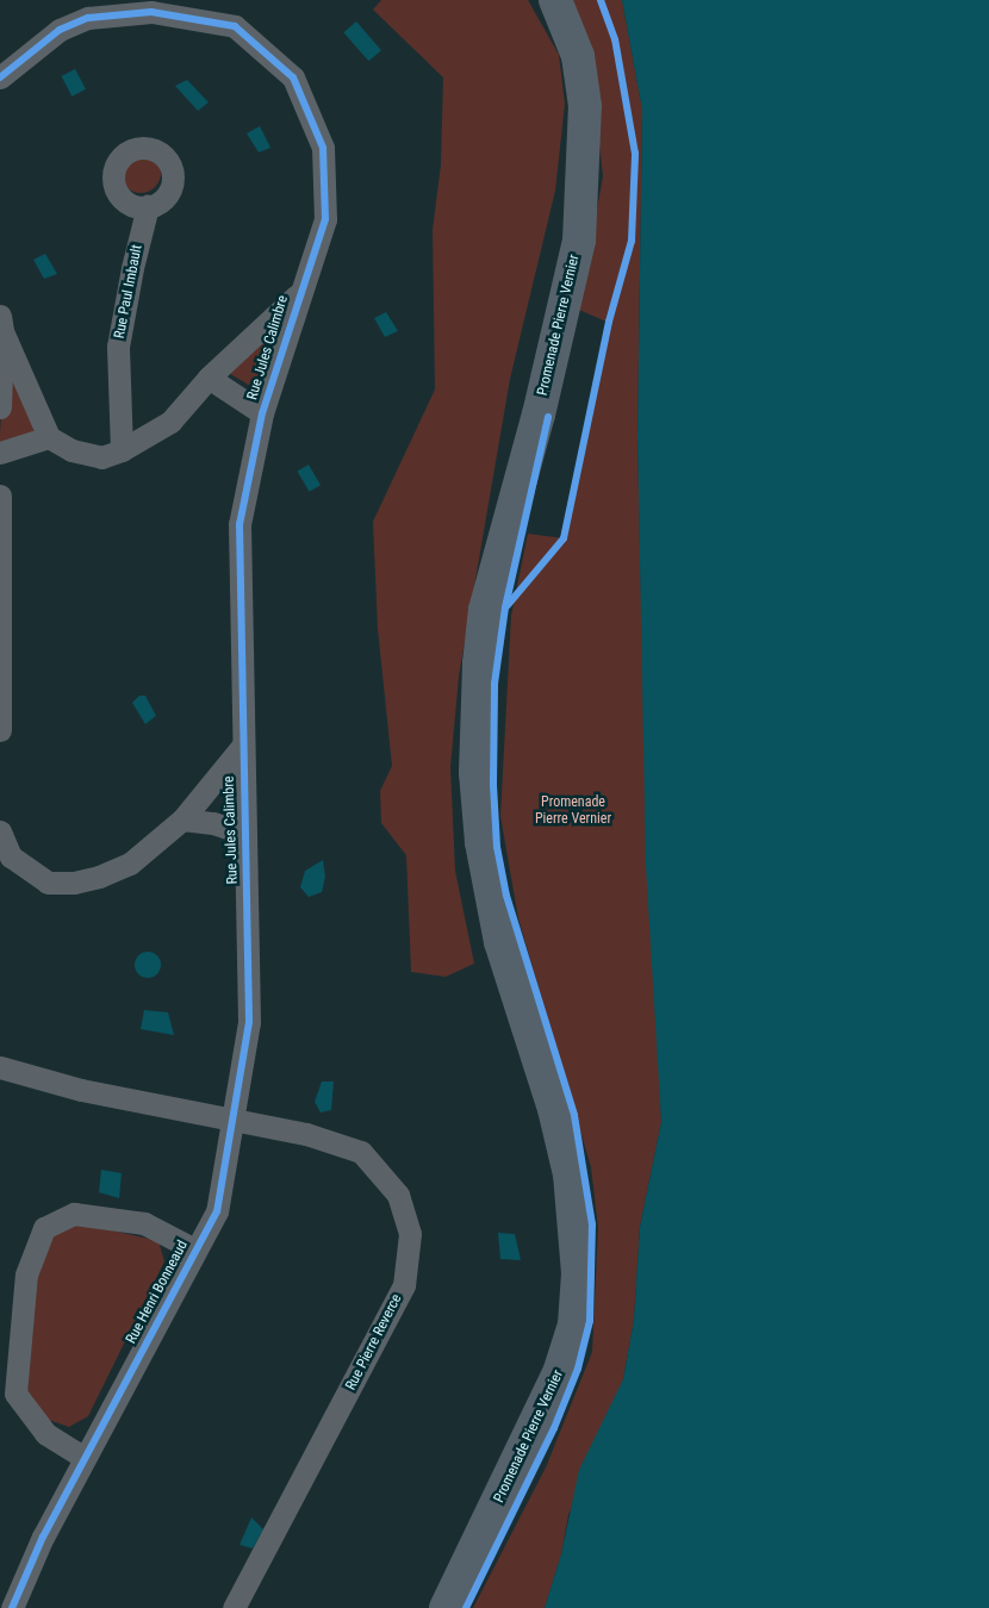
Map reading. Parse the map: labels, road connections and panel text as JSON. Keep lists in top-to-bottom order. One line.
{"streets":{"main road":["Promenade Pierre Vernier"],"street":["Rue Paul Imbault","Rue Jules Calimbre","Rue Henri Bonneaud","Rue Pierre Reverce"]},"crossings":[["Rue Jules Calimbre","Rue Henri Bonneaud"],["Rue Henri Bonneaud","Rue Pierre Reverce"]],"parks":["Promenade Pierre Vernier"]}
